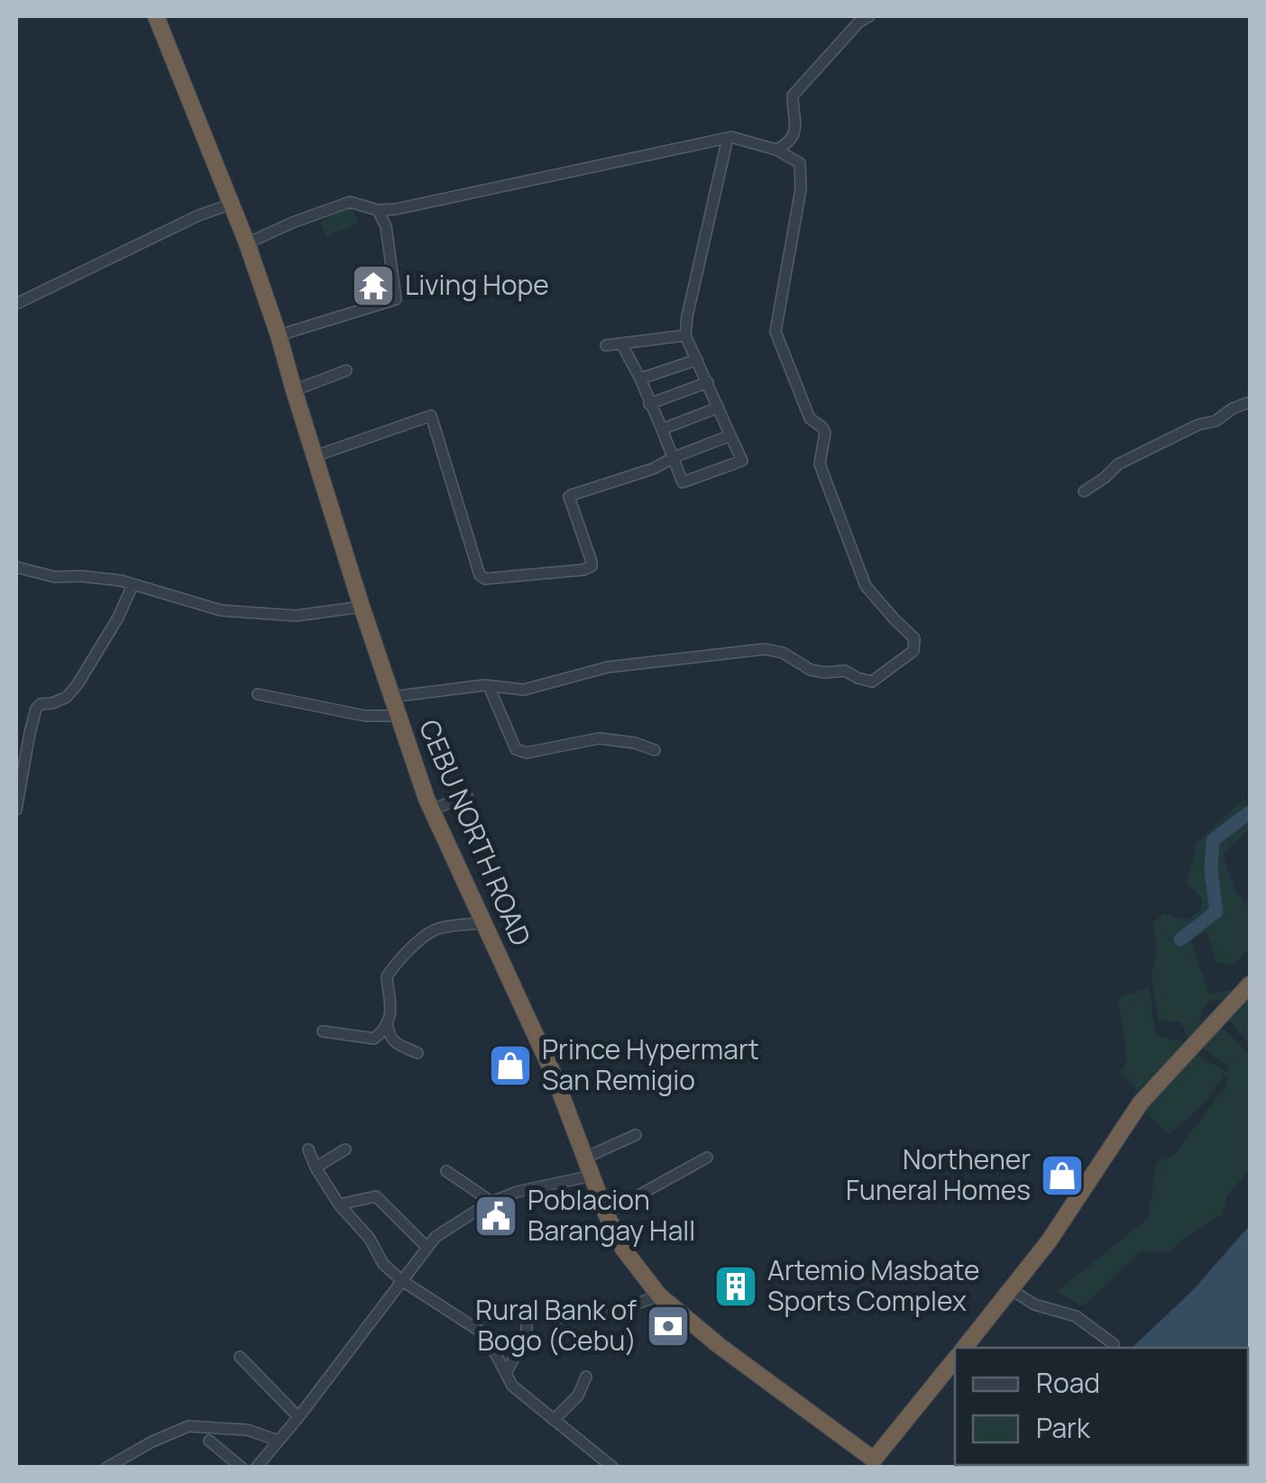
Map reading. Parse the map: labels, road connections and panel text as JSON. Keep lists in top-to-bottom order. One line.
{"streets":{"highway":["CEBU NORTH ROAD"]},"places":{"temple":["Living Hope"],"shop":["Prince Hypermart San Remigio","Northener Funeral Homes"],"public building":["Poblacion Barangay Hall"],"building":["Artemio Masbate Sports Complex"],"bank":["Rural Bank of Bogo (Cebu)"]},"legend":["Road","Park"]}
